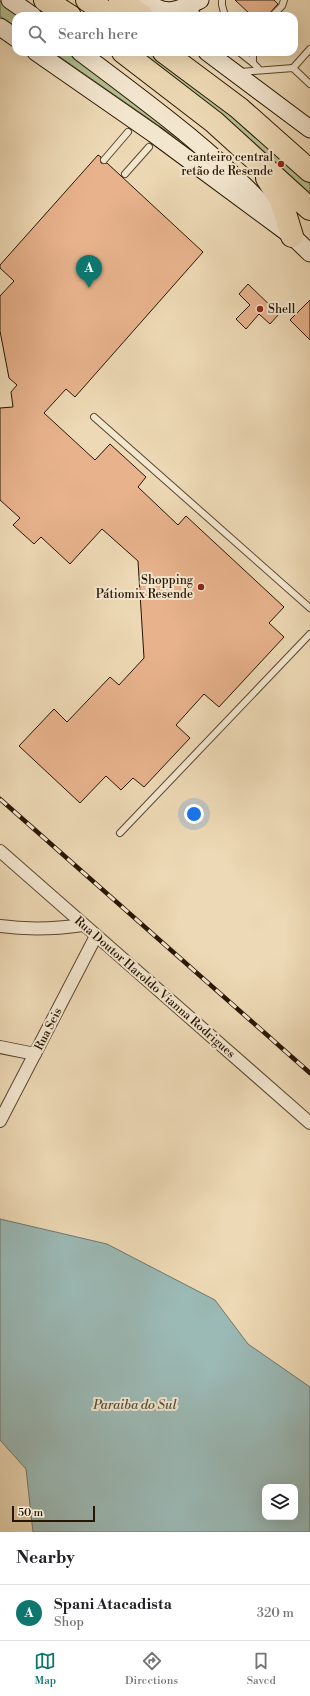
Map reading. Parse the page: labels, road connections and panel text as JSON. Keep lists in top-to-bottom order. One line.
{"streets":{"street":["Rua Doutor Haroldo Vianna Rodrigues","Rua Seis"]},"crossings":[["Rua Doutor Haroldo Vianna Rodrigues","Rua Seis"]],"water":["Paraiba do Sul"],"places":["canteiro central retão de Resende","Shell","Shopping Pátiomix Resende"],"scale_bar":"50 m","page":{"search":"Search here","pins":"A","scale":"50 m","heading":"Nearby","list":[{"mark":"A","name":"Spani Atacadista","note":"Shop","value":"320 m"}],"nav":["Map","Directions","Saved"]}}
